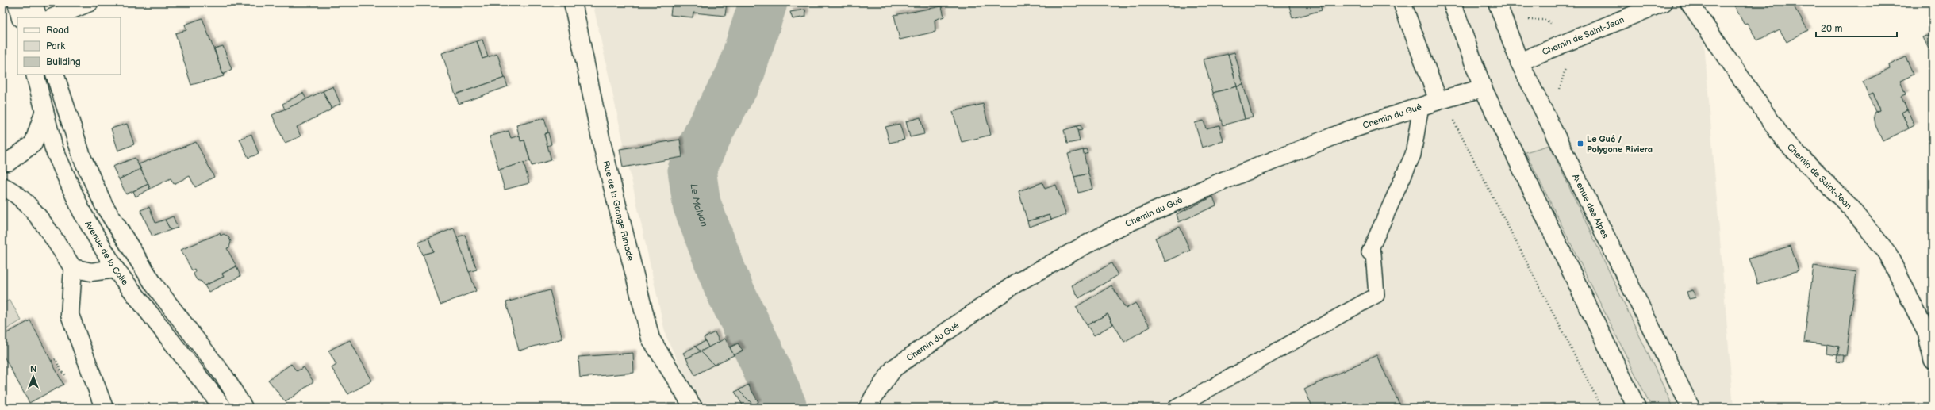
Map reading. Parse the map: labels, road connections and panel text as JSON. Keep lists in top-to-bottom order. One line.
{"streets":{"street":["Chemin de Saint-Jean","Chemin du Gué","Avenue des Alpes","Rue de la Grange Rimade","Avenue de la Colle"]},"crossings":[["Chemin de Saint-Jean","Avenue des Alpes"]],"water":["Le Malvan"],"places":{"transit":["Le Gué / Polygone Riviera"]},"legend":["Road","Park","Building"],"scale_bar":"20 m","north":"top"}
